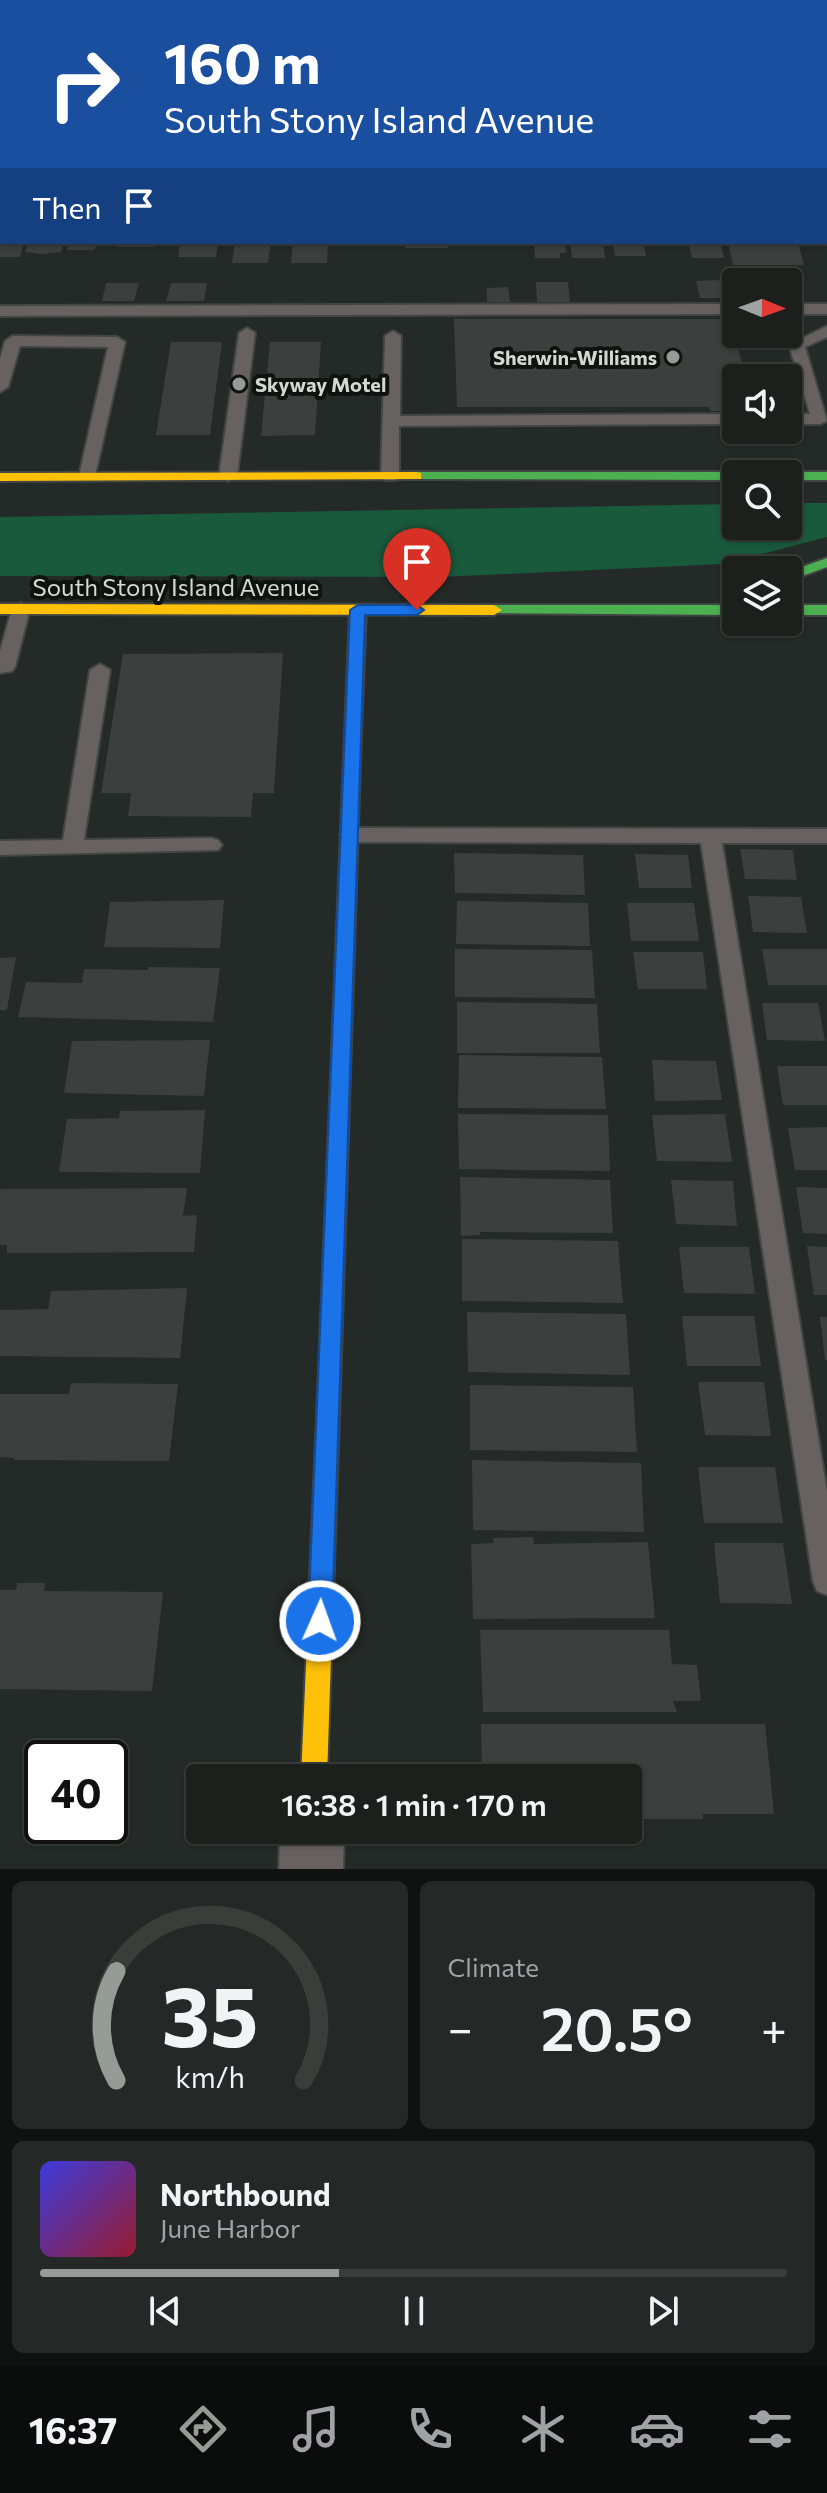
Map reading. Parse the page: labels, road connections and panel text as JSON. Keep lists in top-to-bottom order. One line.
{"streets":{"main road":["South Stony Island Avenue"]},"places":["Sherwin-Williams","Skyway Motel"],"north":"right","page":{"turn":["160 m","South Stony Island Avenue"],"then":"Then","limit":"40","trip":"16:38 · 1 min · 170 m","tile":"Climate","heat":["−","20.5°","+"],"song":["Northbound","June Harbor"],"tabs":"16:37","gauge":["35","km/h"]}}
